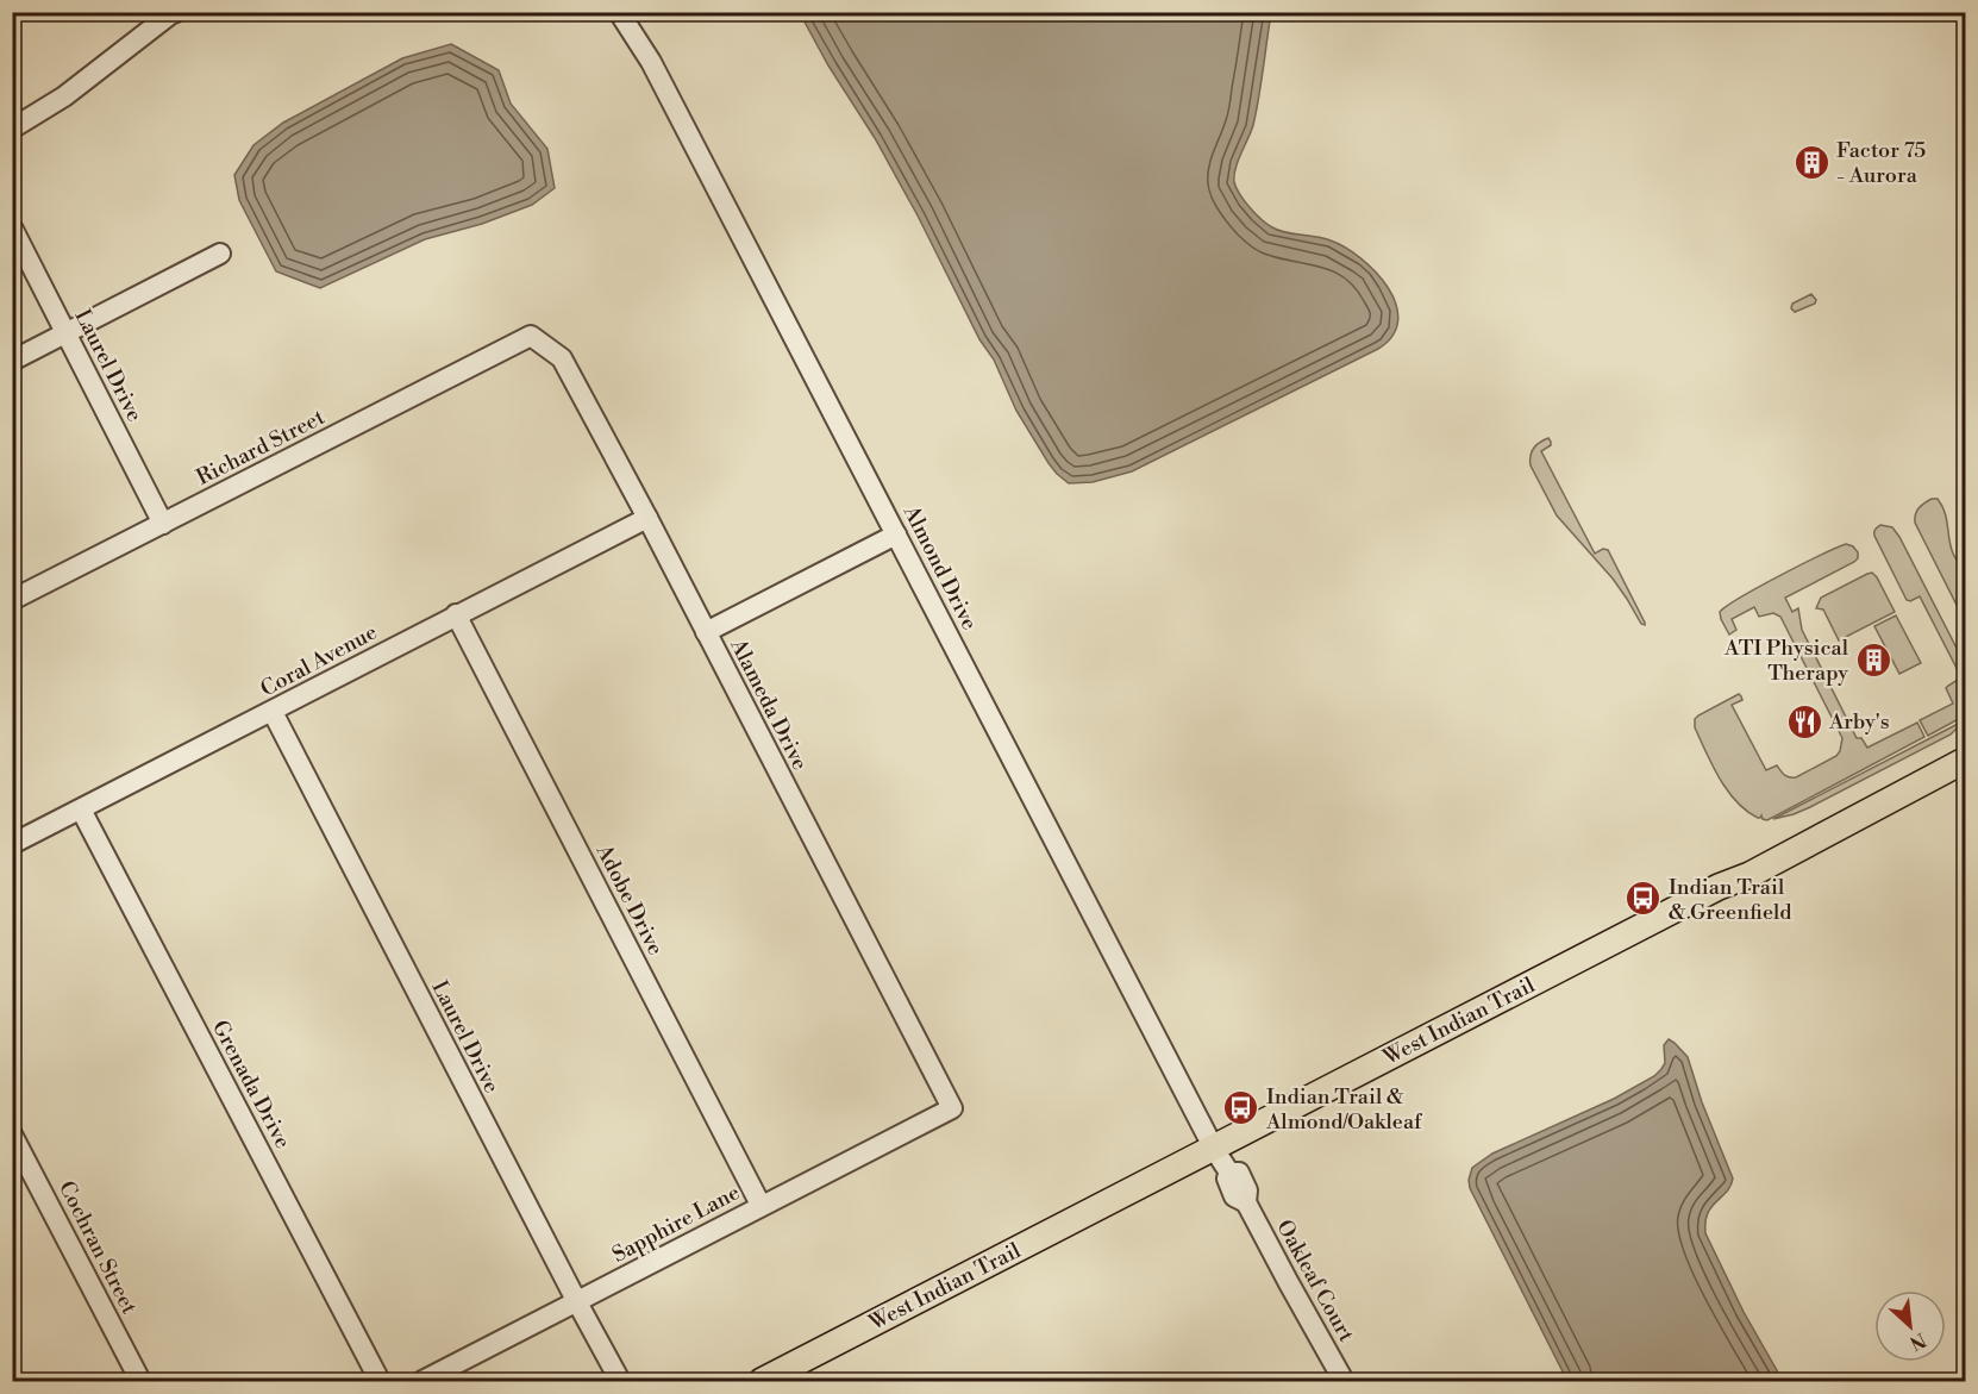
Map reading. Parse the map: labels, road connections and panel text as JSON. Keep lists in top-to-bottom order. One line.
{"streets":{"main road":["West Indian Trail"],"street":["Laurel Drive","Richard Street","Almond Drive","Coral Avenue","Alameda Drive","Adobe Drive","Grenada Drive","Sapphire Lane","Cochran Street","Oakleaf Court"]},"crossings":[["Laurel Drive","Richard Street"],["Laurel Drive","Coral Avenue"],["Laurel Drive","Sapphire Lane"],["Richard Street","Alameda Drive"],["Almond Drive","West Indian Trail"],["Almond Drive","Oakleaf Court"],["Coral Avenue","Alameda Drive"],["Coral Avenue","Adobe Drive"],["Coral Avenue","Grenada Drive"],["Alameda Drive","Sapphire Lane"],["Adobe Drive","Sapphire Lane"],["West Indian Trail","Oakleaf Court"]],"places":{"building":["Factor 75 - Aurora","ATI Physical Therapy"],"restaurant":["Arby's"],"bus stop":["Indian Trail & Greenfield","Indian Trail & Almond/Oakleaf"]},"north":"bottom right"}
